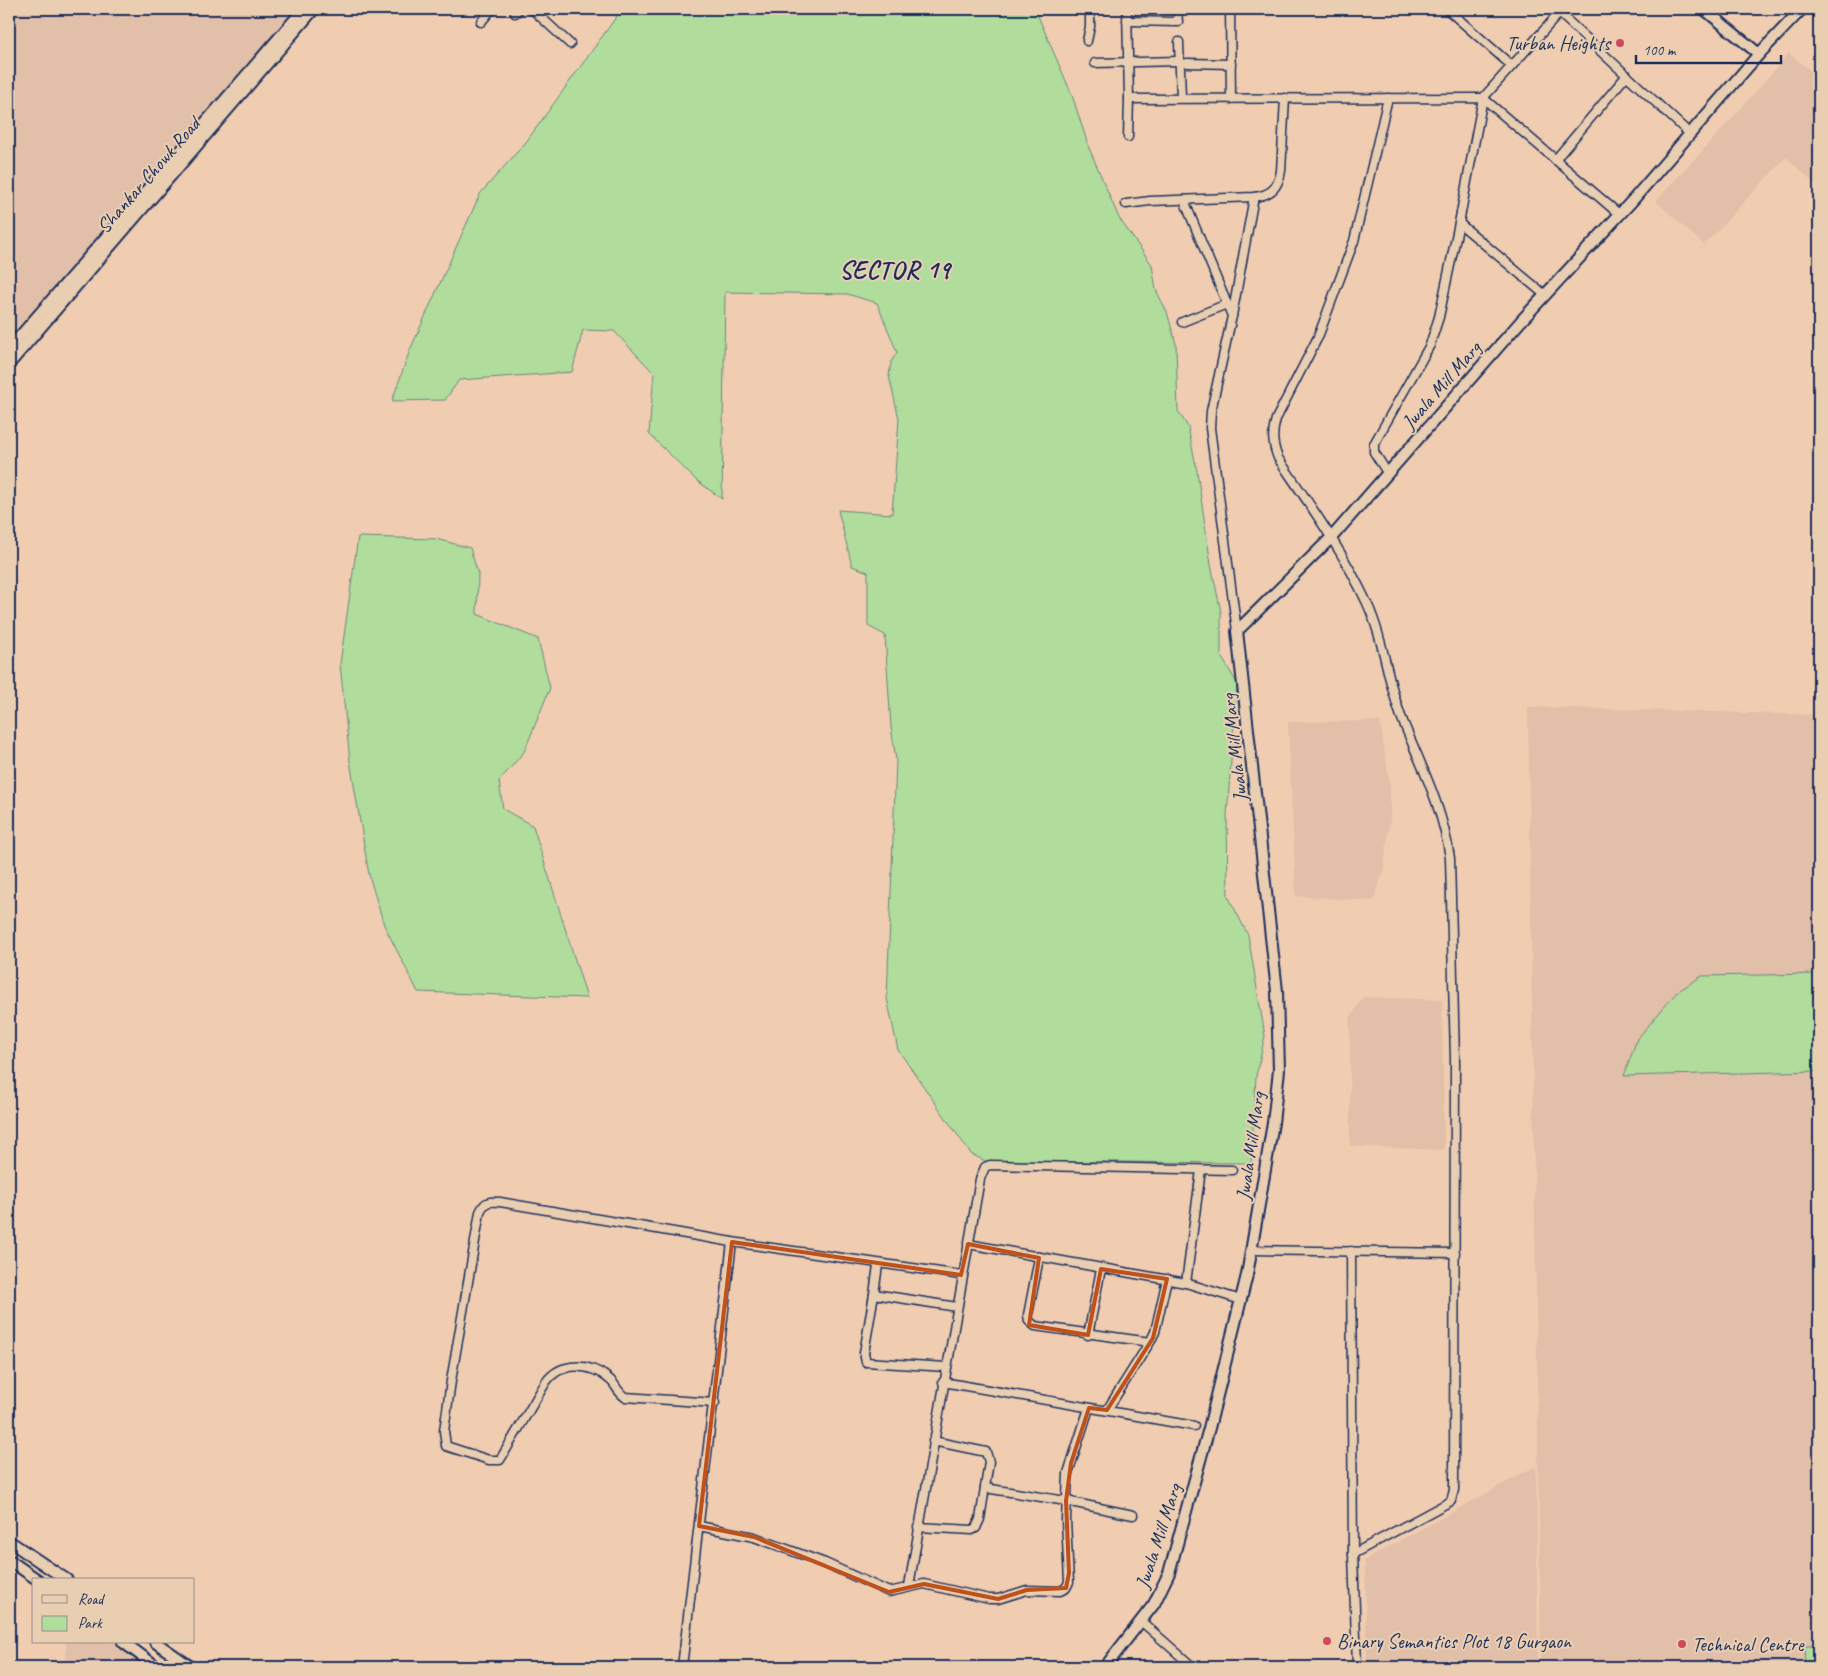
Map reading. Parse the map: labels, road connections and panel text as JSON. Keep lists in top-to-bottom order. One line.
{"streets":{"street":["Shankar Chowk Road","Jwala Mill Marg"]},"districts":["SECTOR 19"],"places":["Turban Heights","Binary Semantics Plot 18 Gurgaon","Technical Centre"],"legend":["Road","Park"],"scale_bar":"100 m"}
